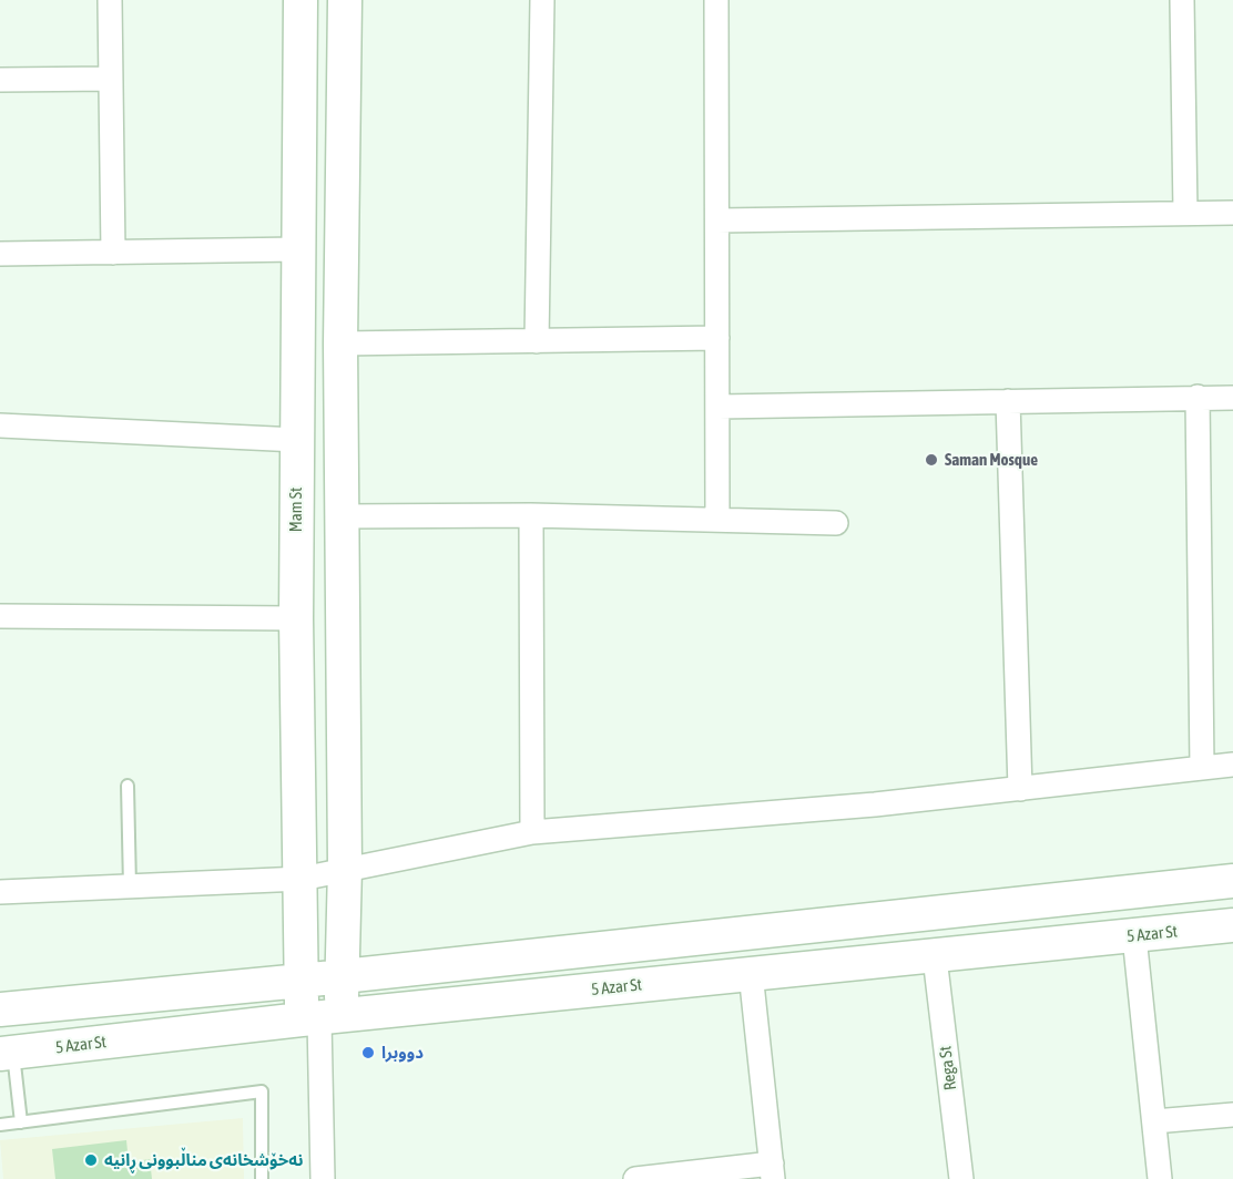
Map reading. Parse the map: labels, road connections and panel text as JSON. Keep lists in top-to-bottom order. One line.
{"streets":{"main road":["Mam St","5 Azar St"],"street":["Rega St"]},"crossings":[["Mam St","5 Azar St"],["5 Azar St","Rega St"]],"places":["Saman Mosque","دووبرا","نەخۆشخانەی مناڵبوونی ڕانیە"]}
